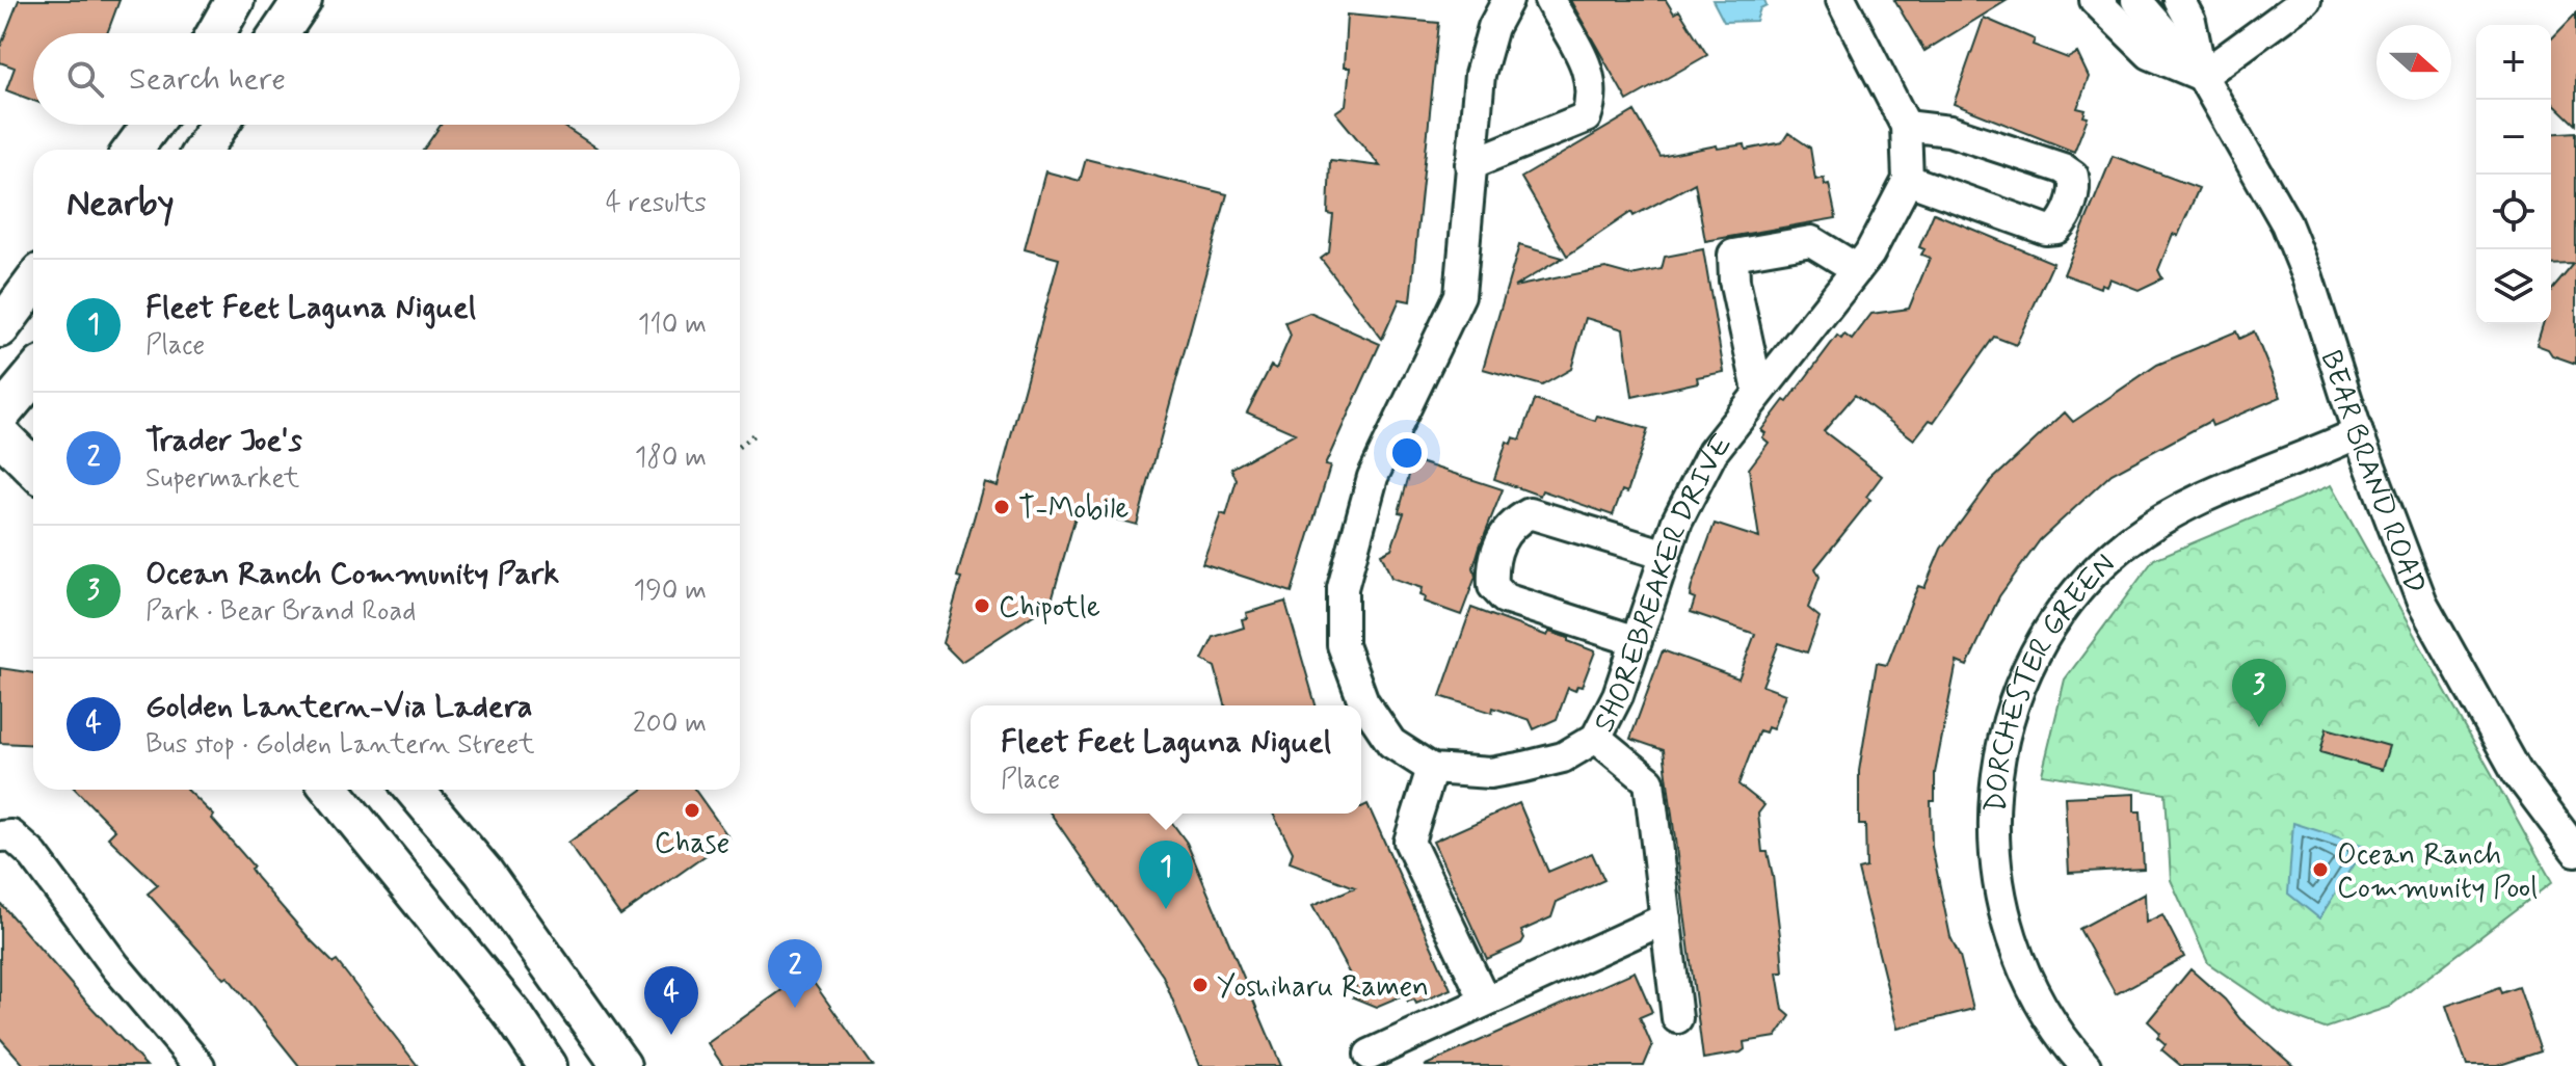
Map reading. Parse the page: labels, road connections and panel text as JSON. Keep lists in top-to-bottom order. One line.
{"streets":{"street":["BEAR BRAND ROAD","SHOREBREAKER DRIVE","DORCHESTER GREEN"]},"crossings":[["BEAR BRAND ROAD","DORCHESTER GREEN"]],"places":["T-Mobile","Chipotle","Chase","Ocean Ranch Community Pool","Yoshiharu Ramen"],"north":"right","page":{"map_buttons":["+","−"],"search":"Search here","heading":["Nearby","4 results"],"list":[{"mark":"1","name":"Fleet Feet Laguna Niguel","note":"Place","value":"110 m"},{"mark":"2","name":"Trader Joe's","note":"Supermarket","value":"180 m"},{"mark":"3","name":"Ocean Ranch Community Park","note":"Park · Bear Brand Road","value":"190 m"},{"mark":"4","name":"Golden Lantern-Via Ladera","note":"Bus stop · Golden Lantern Street","value":"200 m"}],"pins":["3","1","2","4"],"popup":["Fleet Feet Laguna Niguel","Place"]}}
